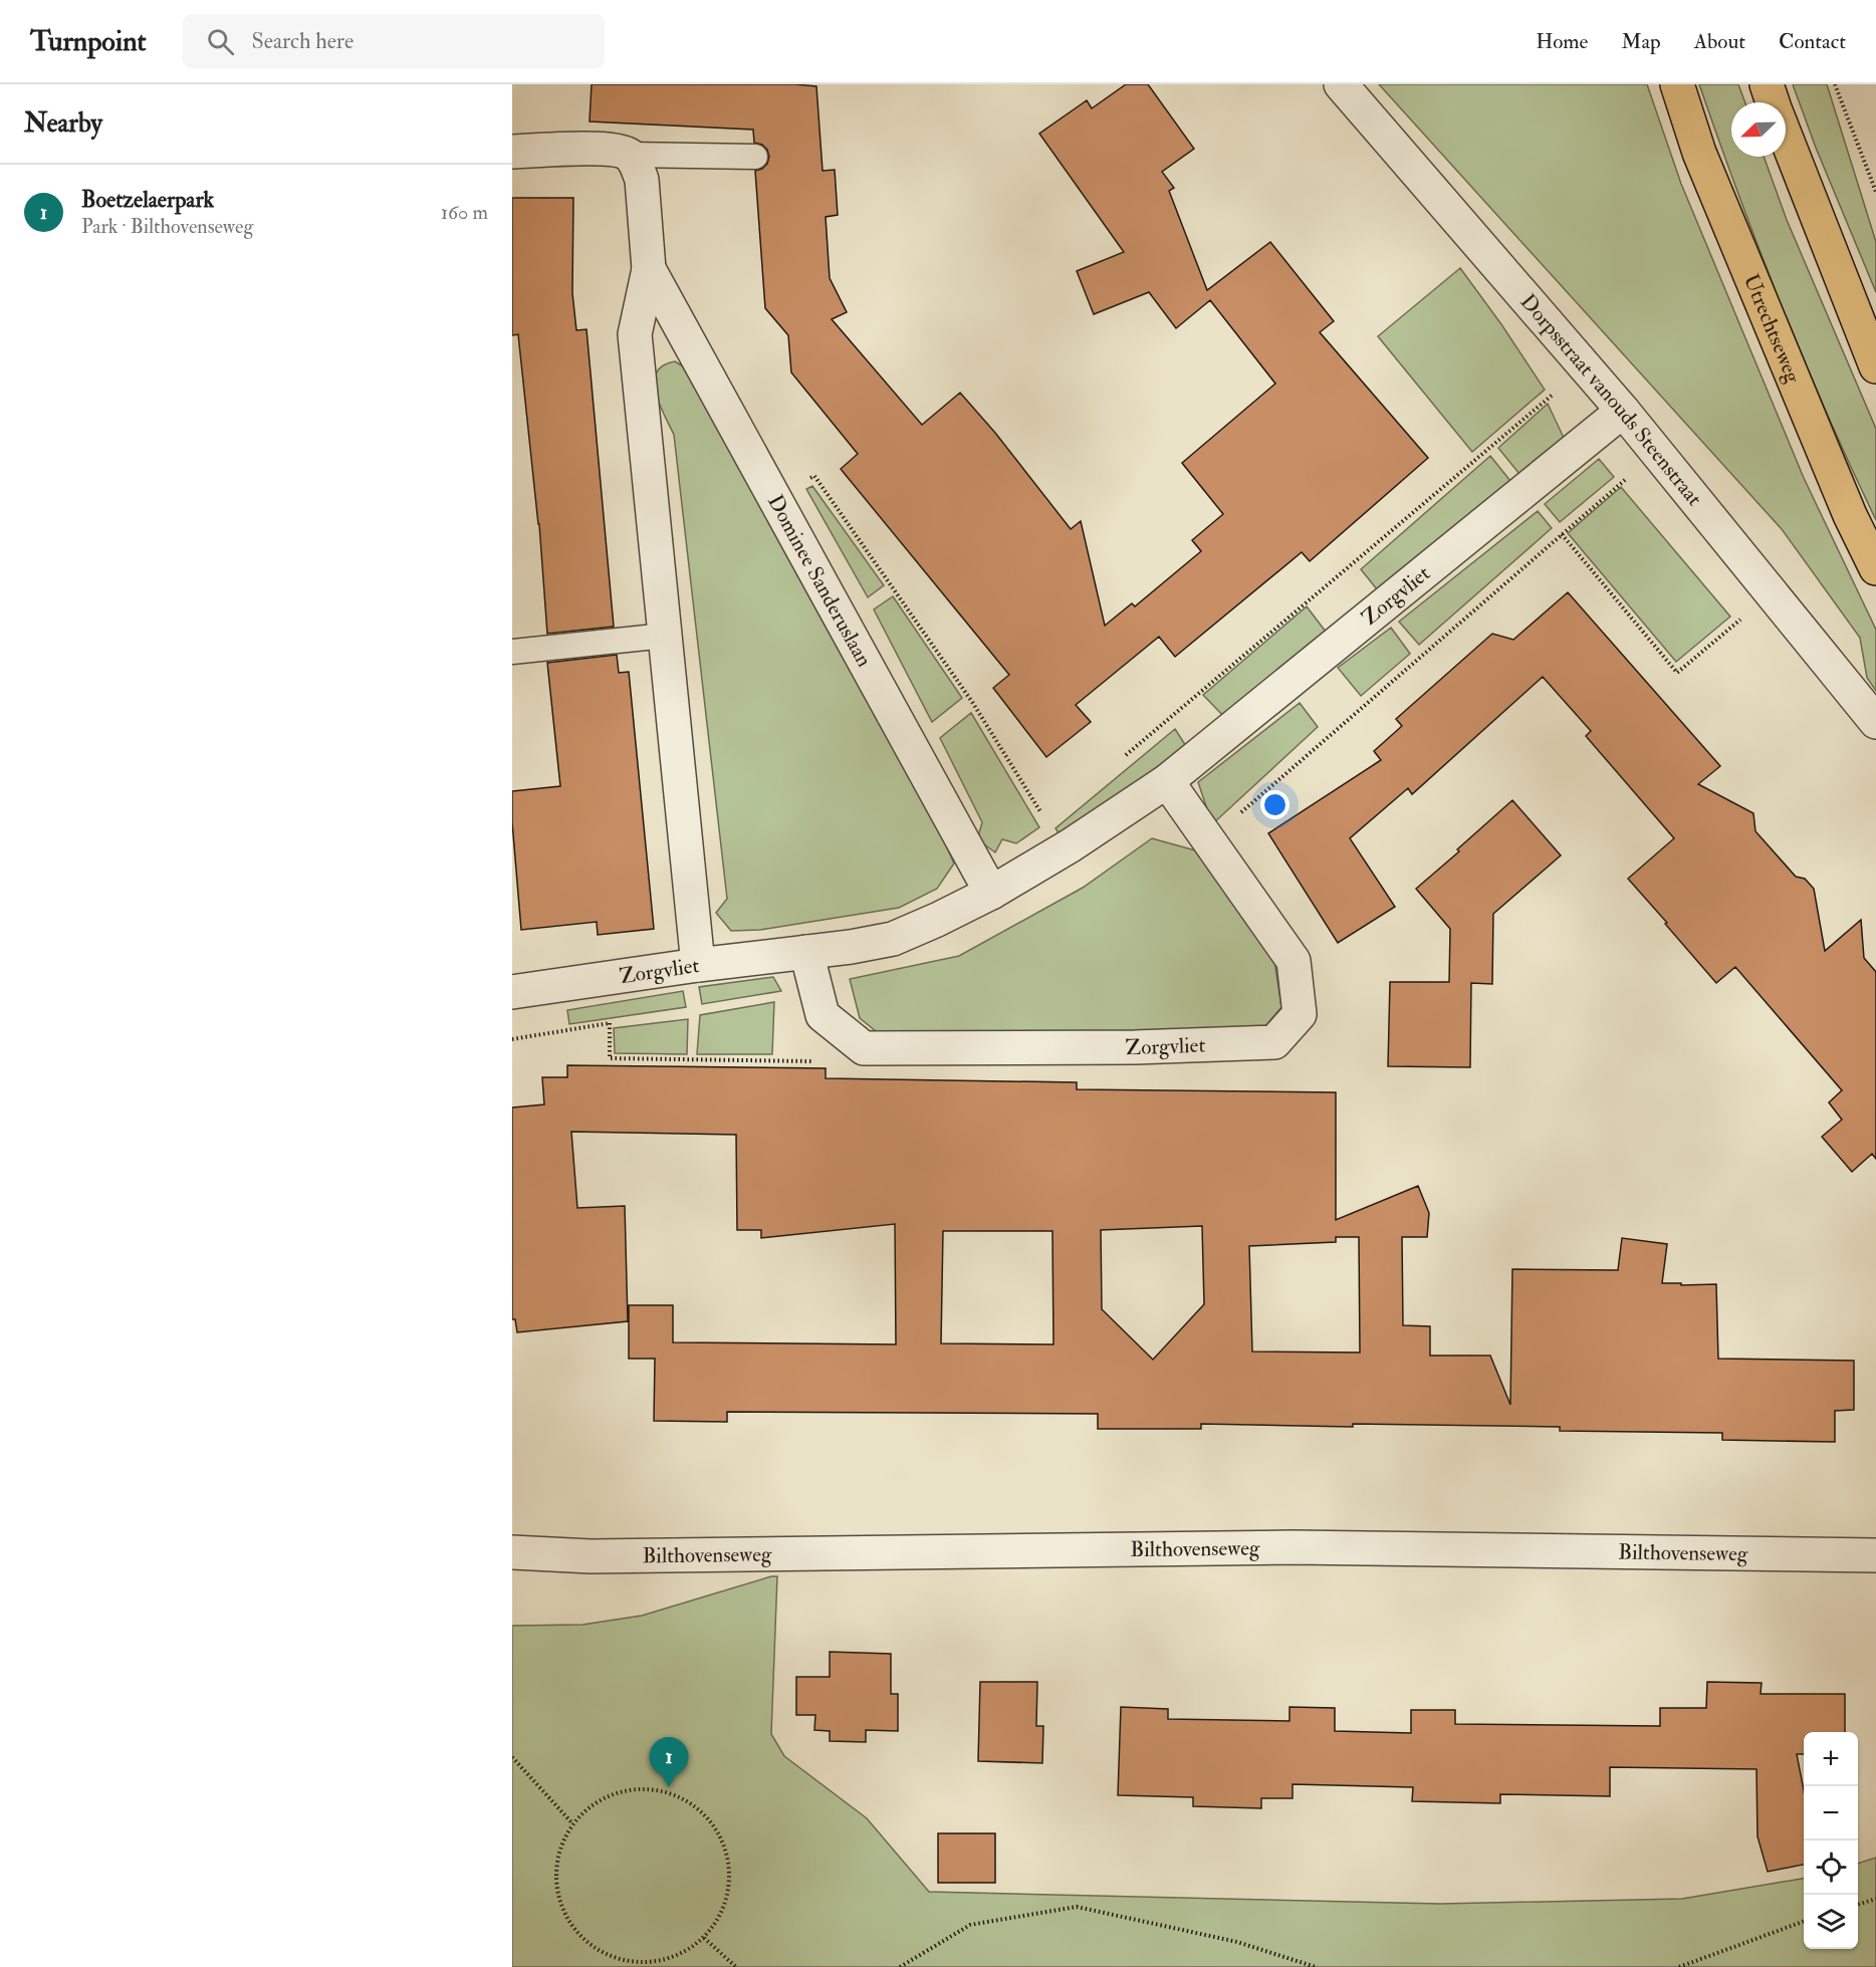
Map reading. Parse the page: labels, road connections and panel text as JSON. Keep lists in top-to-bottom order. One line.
{"streets":{"main road":["Utrechtseweg"],"street":["Dorpsstraat vanouds Steenstraat","Dominee Sanderuslaan","Zorgvliet","Bilthovenseweg"]},"crossings":[["Dorpsstraat vanouds Steenstraat","Zorgvliet"],["Dominee Sanderuslaan","Zorgvliet"]],"north":"bottom left","page":{"header":"Turnpoint","search":"Search here","nav":["Home","Map","About","Contact"],"heading":"Nearby","list":[{"mark":"1","name":"Boetzelaerpark","note":"Park · Bilthovenseweg","value":"160 m"}],"map_buttons":["+","−"],"pins":"1"}}
